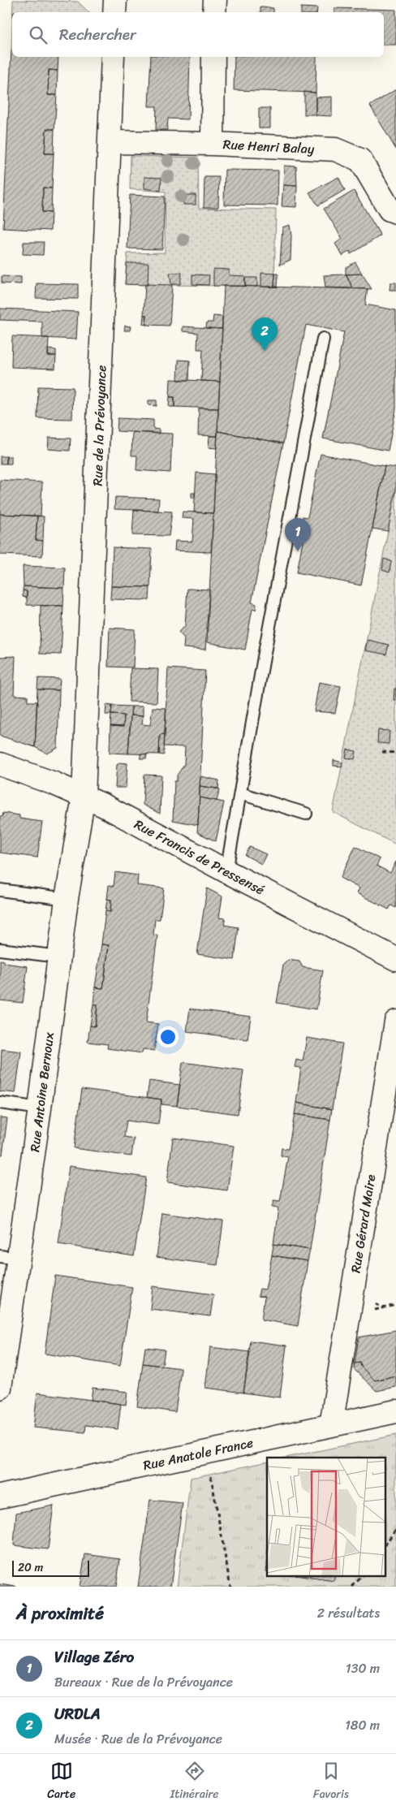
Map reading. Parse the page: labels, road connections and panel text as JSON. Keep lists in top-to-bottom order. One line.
{"streets":{"street":["Rue Henri Balay","Rue de la Prévoyance","Rue Francis de Pressensé","Rue Antoine Bernoux","Rue Gérard Maire","Rue Anatole France"]},"crossings":[["Rue Henri Balay","Rue de la Prévoyance"],["Rue de la Prévoyance","Rue Francis de Pressensé"],["Rue de la Prévoyance","Rue Antoine Bernoux"],["Rue Francis de Pressensé","Rue Antoine Bernoux"],["Rue Gérard Maire","Rue Anatole France"]],"scale_bar":"20 m","page":{"search":"Rechercher","pins":["2","1"],"scale":"20 m","heading":["À proximité","2 résultats"],"list":[{"mark":"1","name":"Village Zéro","note":"Bureaux · Rue de la Prévoyance","value":"130 m"},{"mark":"2","name":"URDLA","note":"Musée · Rue de la Prévoyance","value":"180 m"}],"nav":["Carte","Itinéraire","Favoris"]}}
